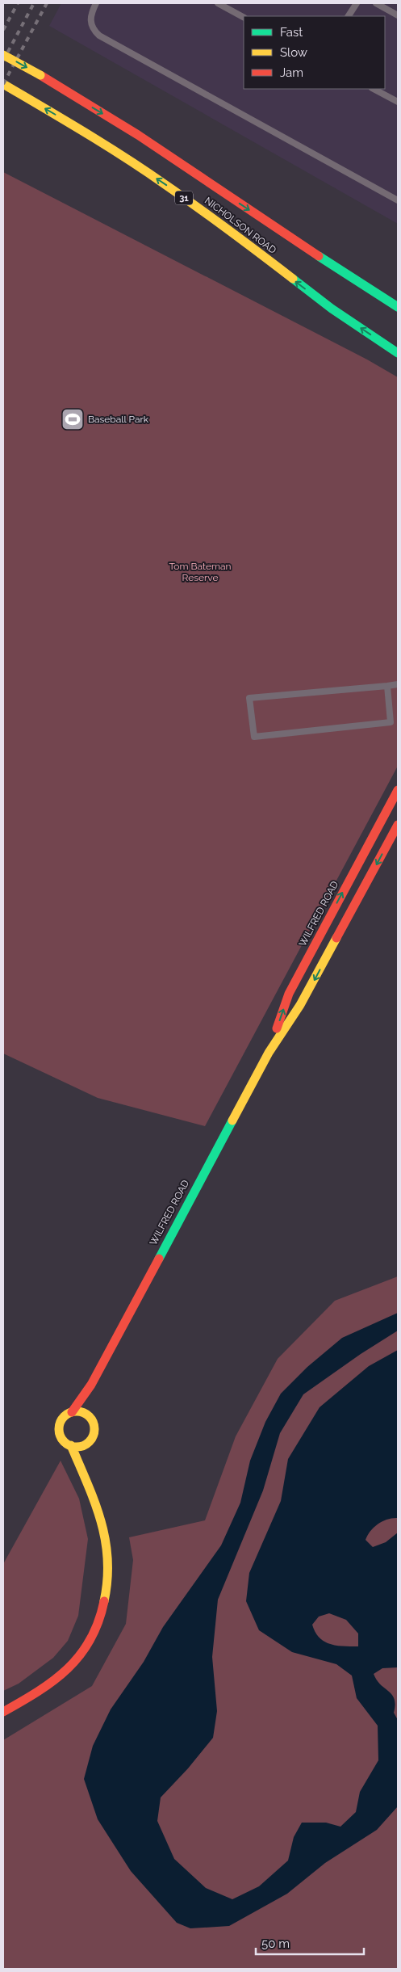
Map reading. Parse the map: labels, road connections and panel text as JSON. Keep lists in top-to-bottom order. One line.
{"streets":{"main road":["31","NICHOLSON ROAD","WILFRED ROAD"]},"parks":["Tom Bateman Reserve"],"places":{"sports":["Baseball Park"]},"legend":["Fast","Slow","Jam"],"scale_bar":"50 m"}
